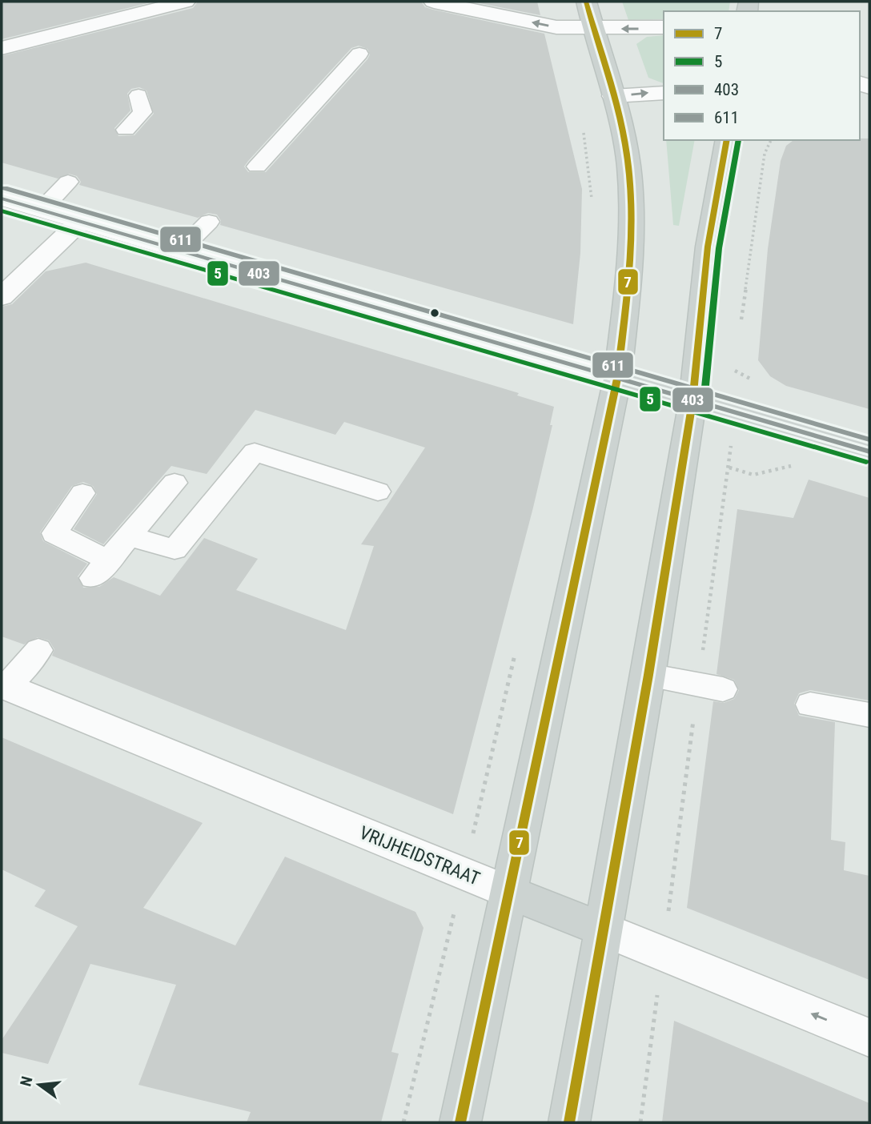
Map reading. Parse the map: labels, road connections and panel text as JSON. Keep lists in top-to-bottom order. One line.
{"streets":{"main road":["VRIJHEIDSTRAAT"]},"lines":["transit line 7","transit line 5","transit line 611","transit line 403"],"legend":["7","5","403","611"],"north":"left"}
